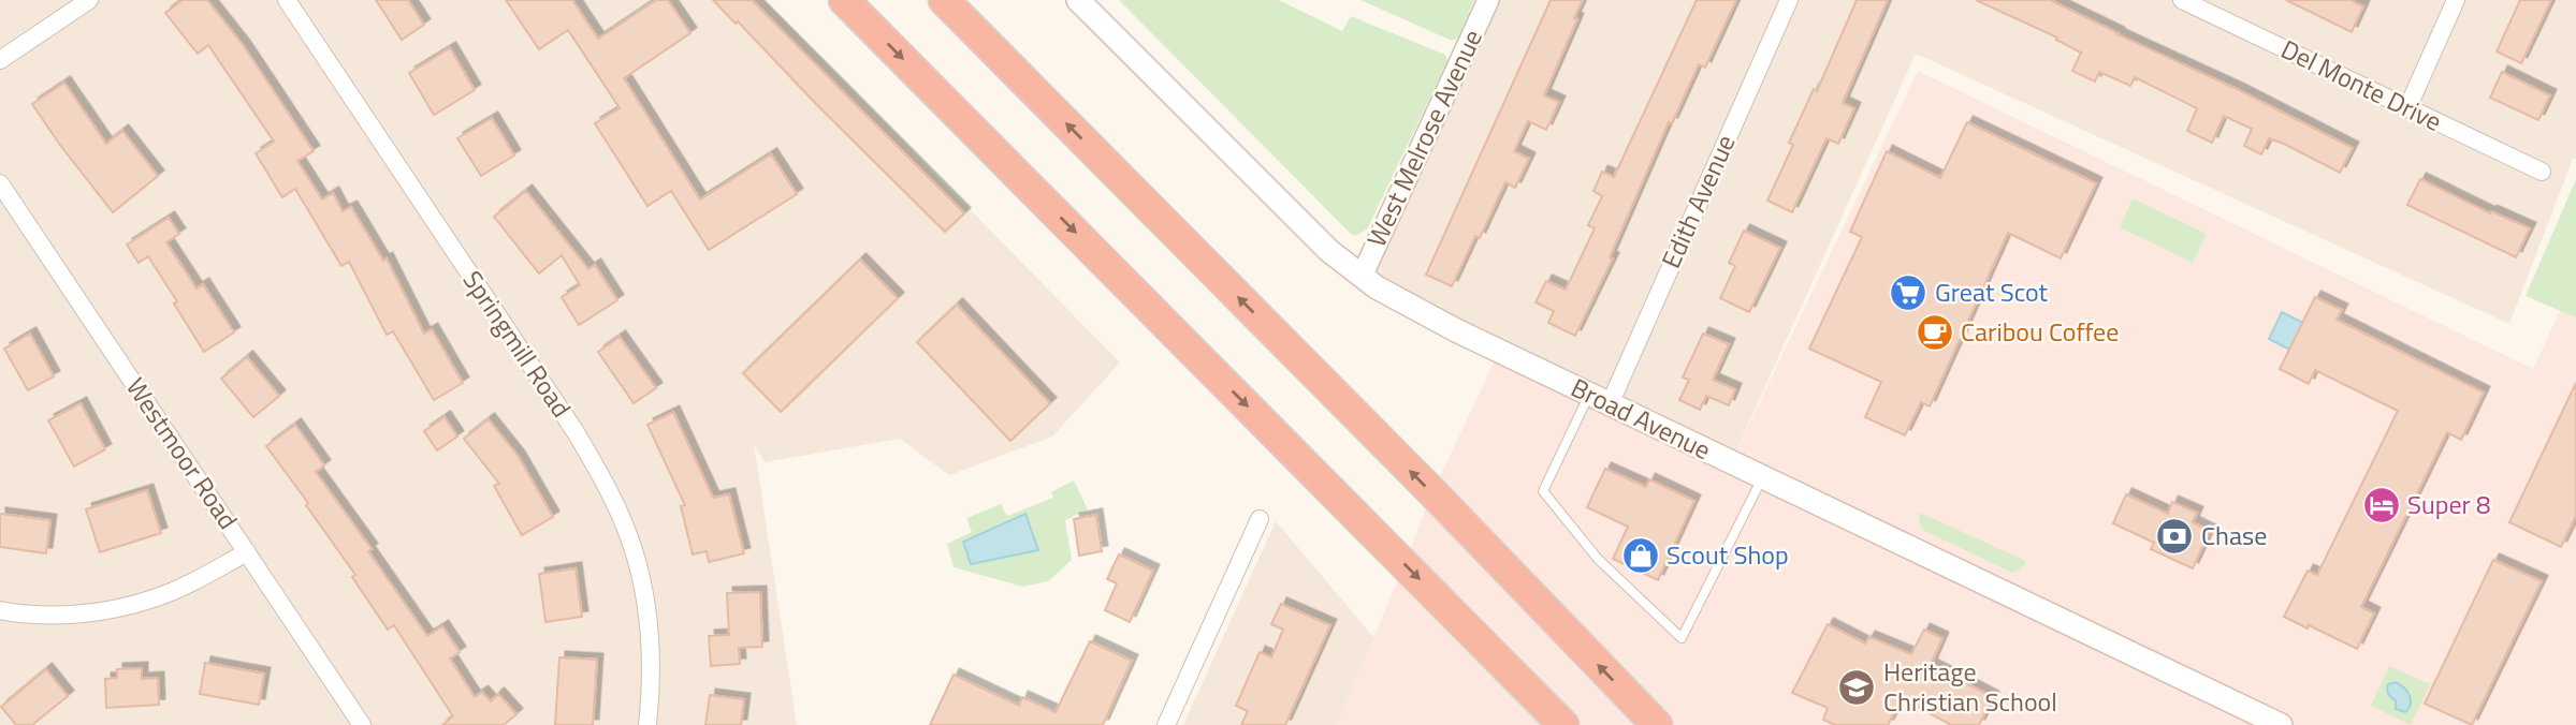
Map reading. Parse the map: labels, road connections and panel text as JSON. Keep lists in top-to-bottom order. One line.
{"streets":{"main road":["Broad Avenue"],"street":["Del Monte Drive","West Melrose Avenue","Edith Avenue","Springmill Road","Westmoor Road"]},"crossings":[["West Melrose Avenue","Broad Avenue"],["Edith Avenue","Broad Avenue"]],"places":{"supermarket":["Great Scot"],"cafe":["Caribou Coffee"],"hotel":["Super 8"],"bank":["Chase"],"shop":["Scout Shop"],"school or university":["Heritage Christian School"]}}
